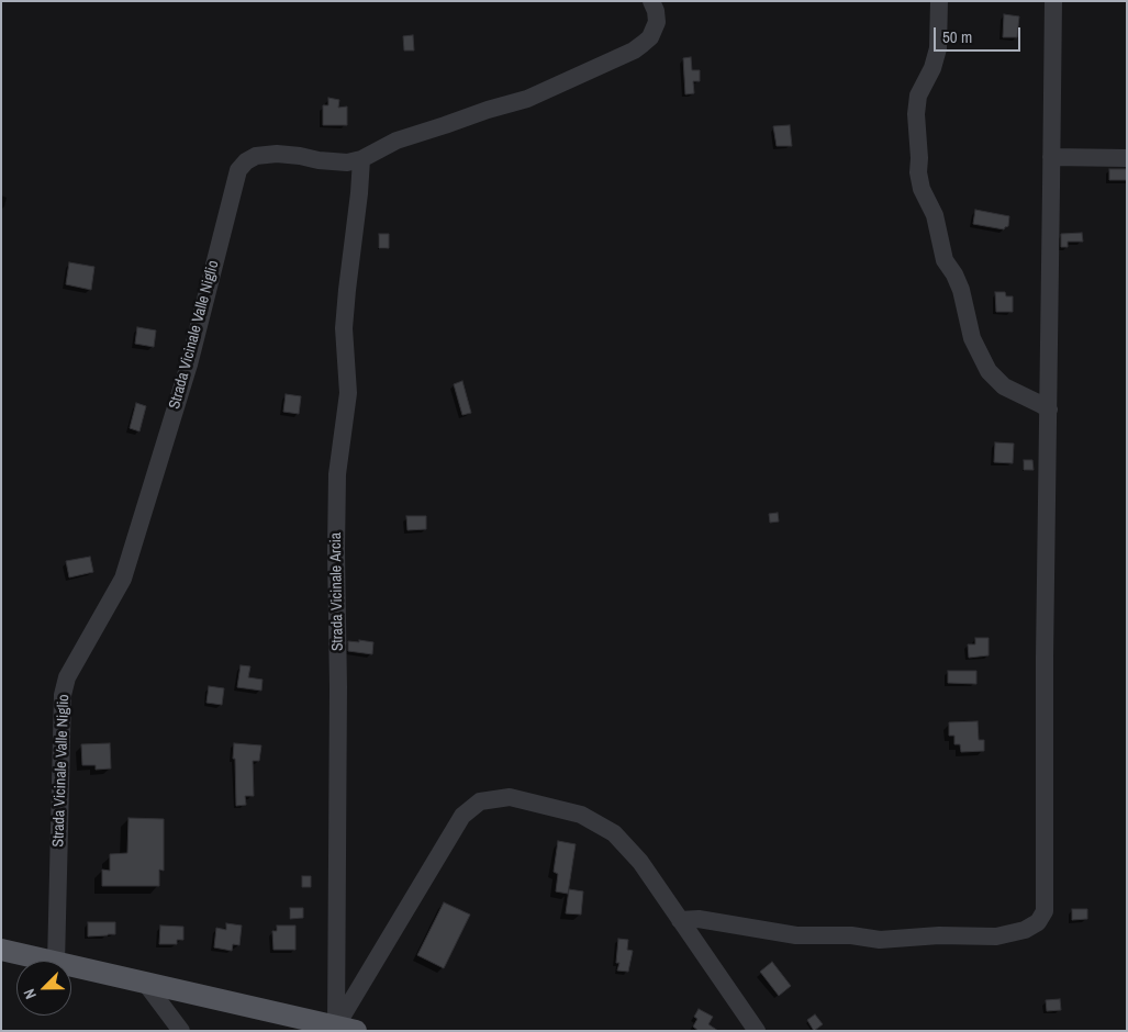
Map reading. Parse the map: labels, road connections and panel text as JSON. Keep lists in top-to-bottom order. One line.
{"streets":{"street":["Strada Vicinale Valle Niglio","Strada Vicinale Arcia"]},"crossings":[["Strada Vicinale Valle Niglio","Strada Vicinale Arcia"]],"scale_bar":"50 m","north":"bottom left"}
